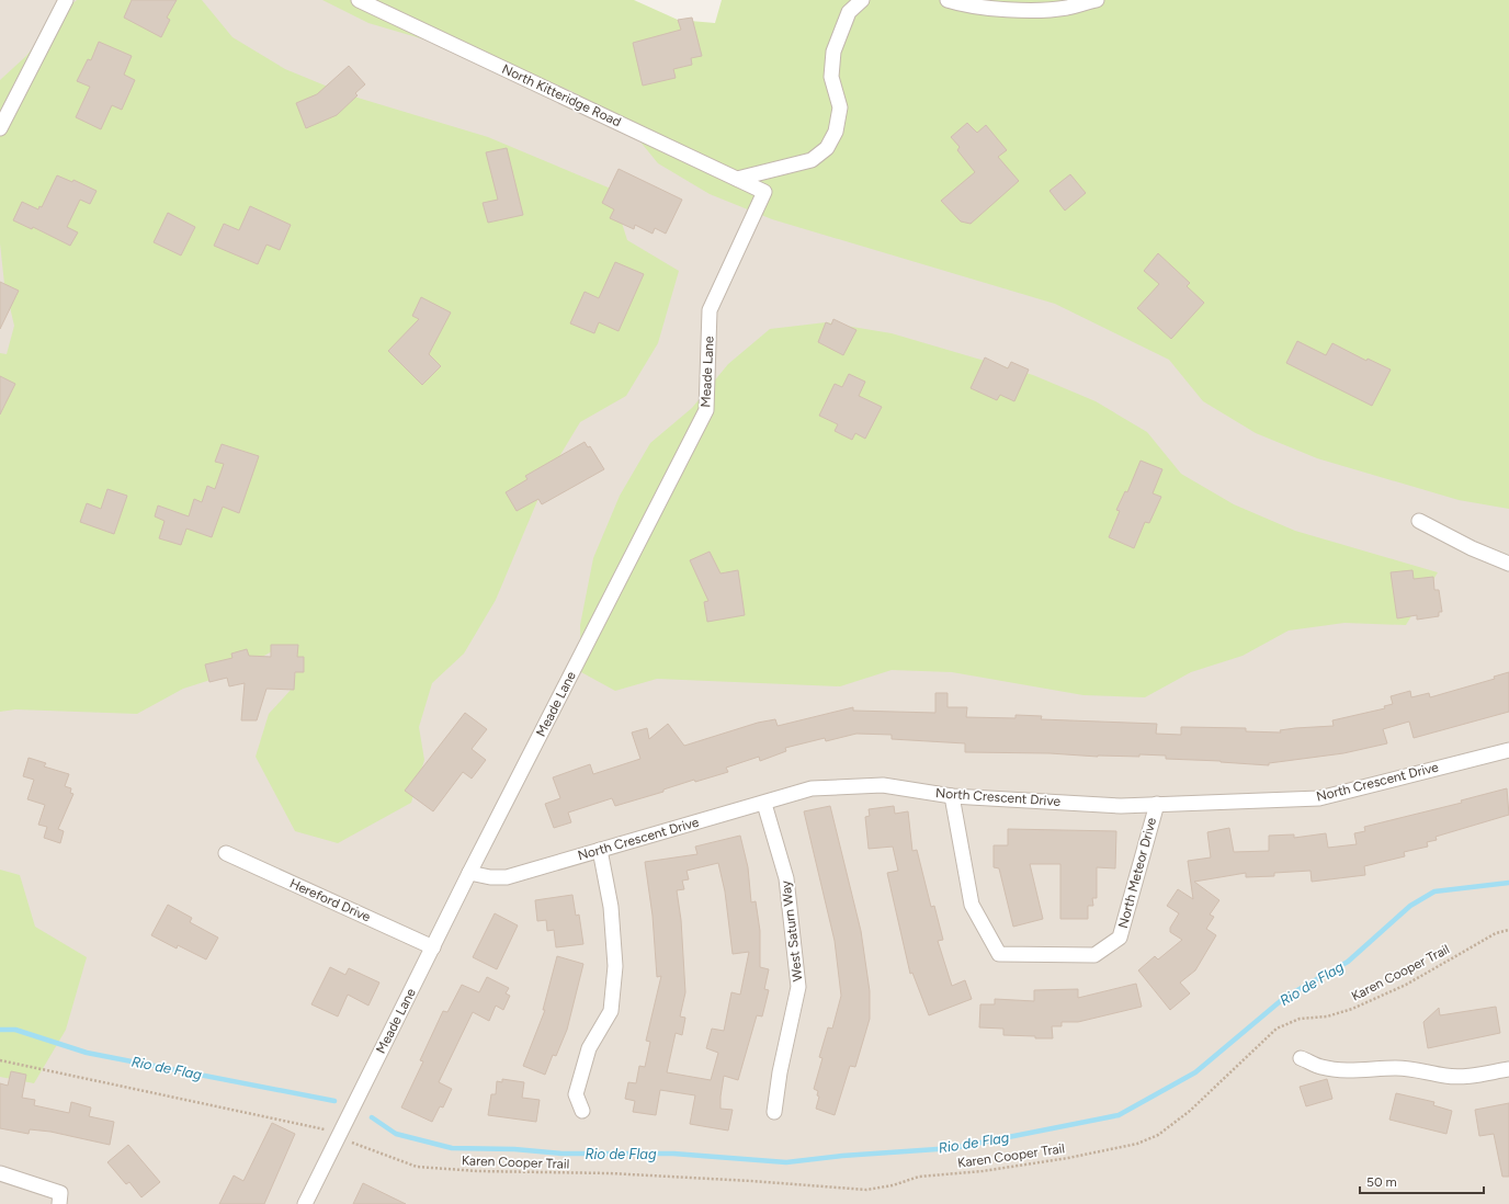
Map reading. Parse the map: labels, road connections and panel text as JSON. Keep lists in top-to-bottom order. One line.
{"streets":{"street":["North Kitteridge Road","Meade Lane","North Crescent Drive","North Meteor Drive","Hereford Drive","West Saturn Way"],"path":["Karen Cooper Trail"]},"crossings":[["North Kitteridge Road","Meade Lane"],["Meade Lane","North Crescent Drive"],["Meade Lane","Hereford Drive"],["North Crescent Drive","North Meteor Drive"],["North Crescent Drive","West Saturn Way"]],"water":["Rio de Flag"],"scale_bar":"50 m"}
